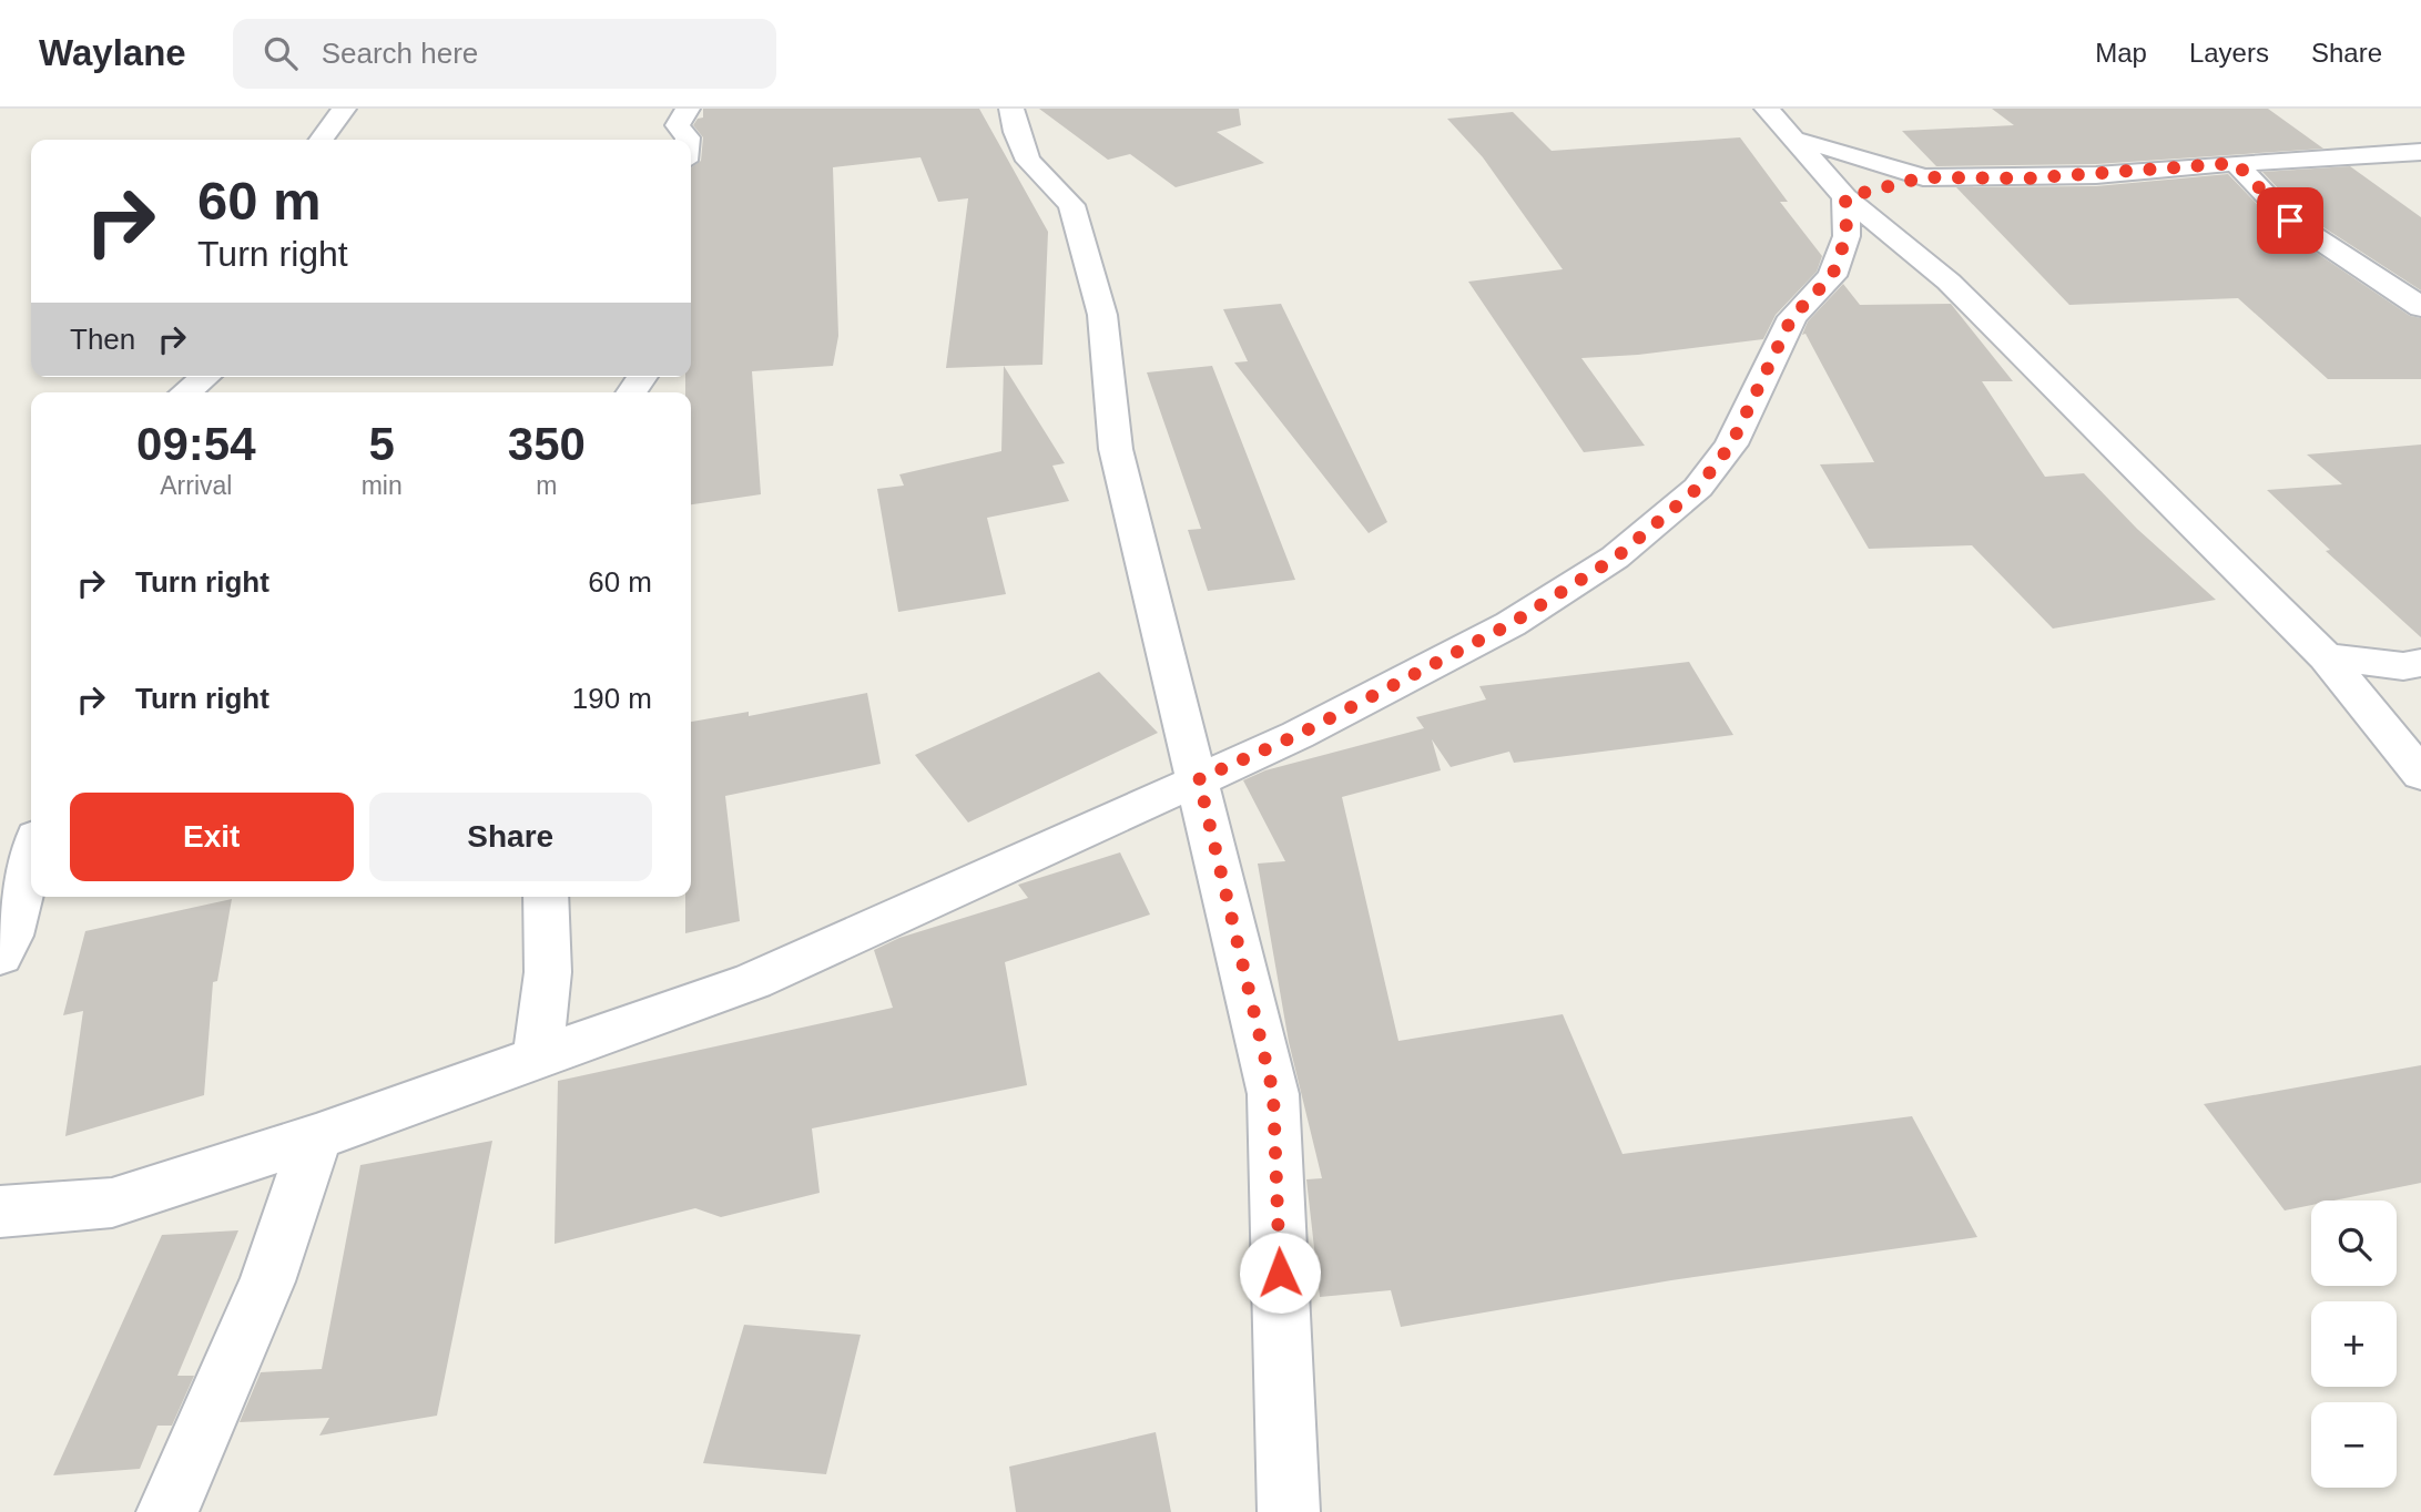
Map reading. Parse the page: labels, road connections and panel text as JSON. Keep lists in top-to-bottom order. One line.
{"page":{"header":"Waylane","search":"Search here","nav":["Map","Layers","Share"],"turn":["60 m","Turn right"],"then":"Then","eta":["09:54","Arrival","5","min","350","m"],"list":[{"name":"Turn right","value":"60 m"},{"name":"Turn right","value":"190 m"}],"buttons":["Exit","Share"],"map_buttons":["+","−"]}}
